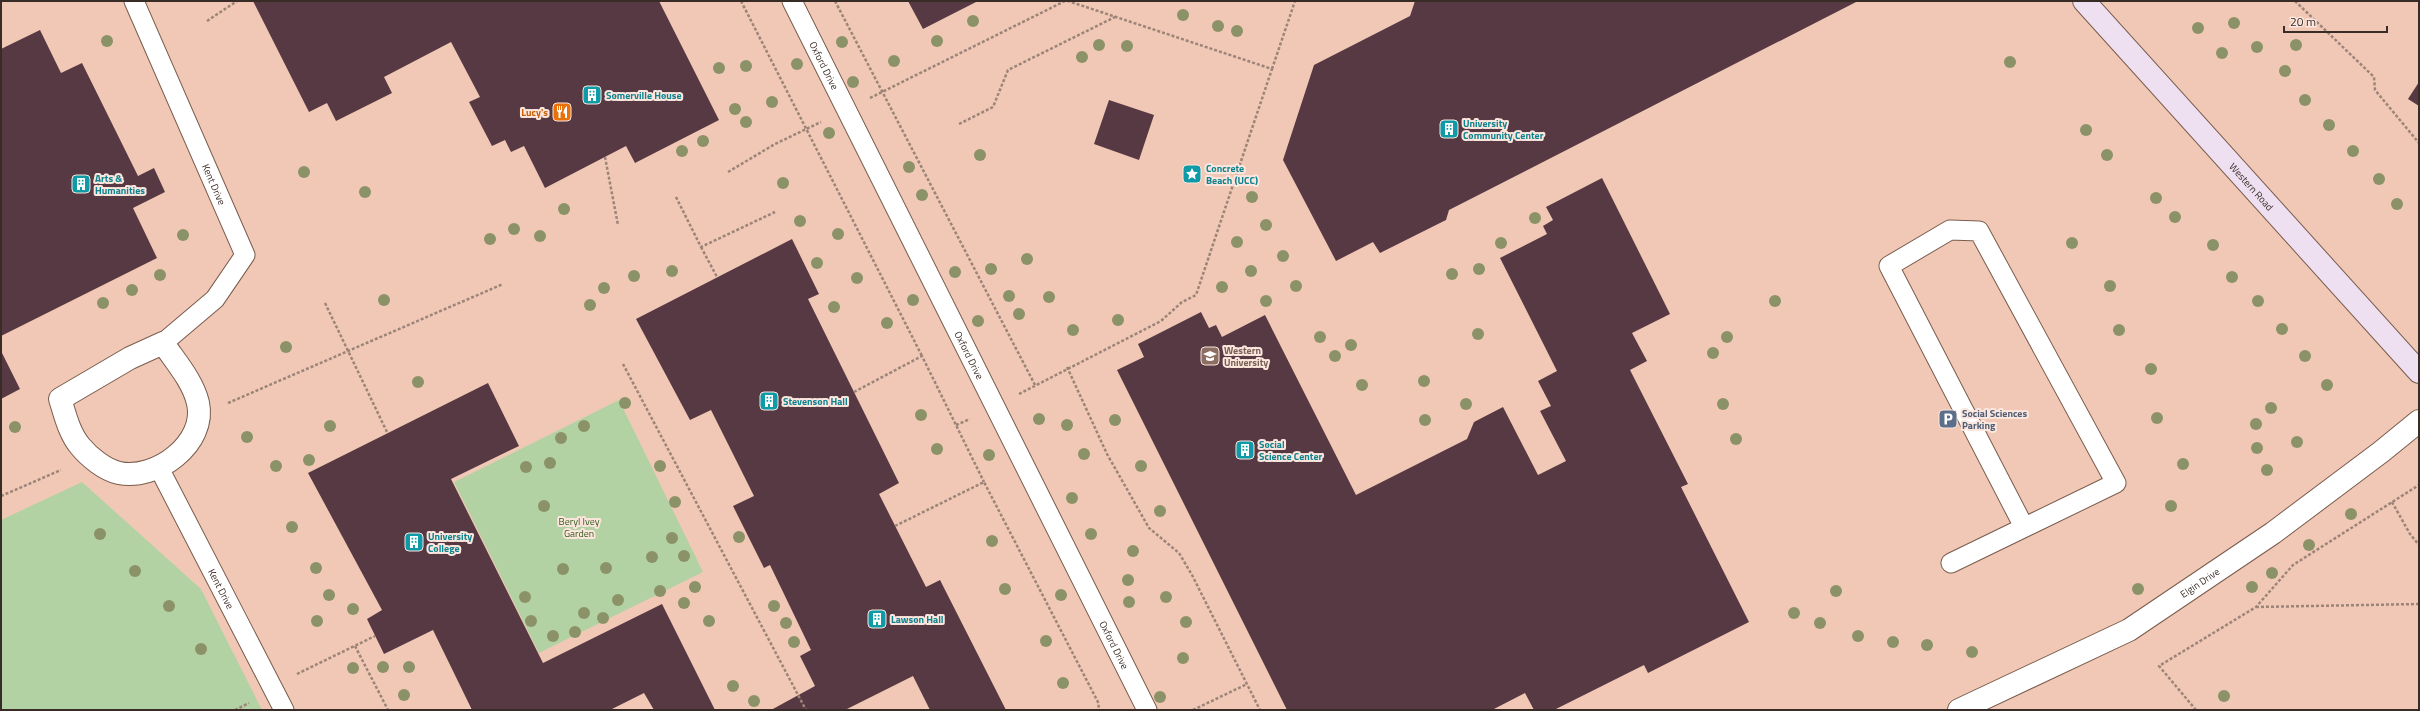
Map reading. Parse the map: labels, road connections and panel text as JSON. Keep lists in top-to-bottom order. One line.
{"streets":{"main road":["Western Road"],"street":["Kent Drive","Elgin Drive"],"lane":["Oxford Drive"]},"parks":["Beryl Ivey Garden"],"places":{"building":["Somerville House","University Community Center","Arts & Humanities","Stevenson Hall","Social Science Center","University College","Lawson Hall"],"restaurant":["Lucy's"],"place":["Concrete Beach (UCC)"],"school or university":["Western University"],"parking":["Social Sciences Parking"]},"scale_bar":"20 m"}
